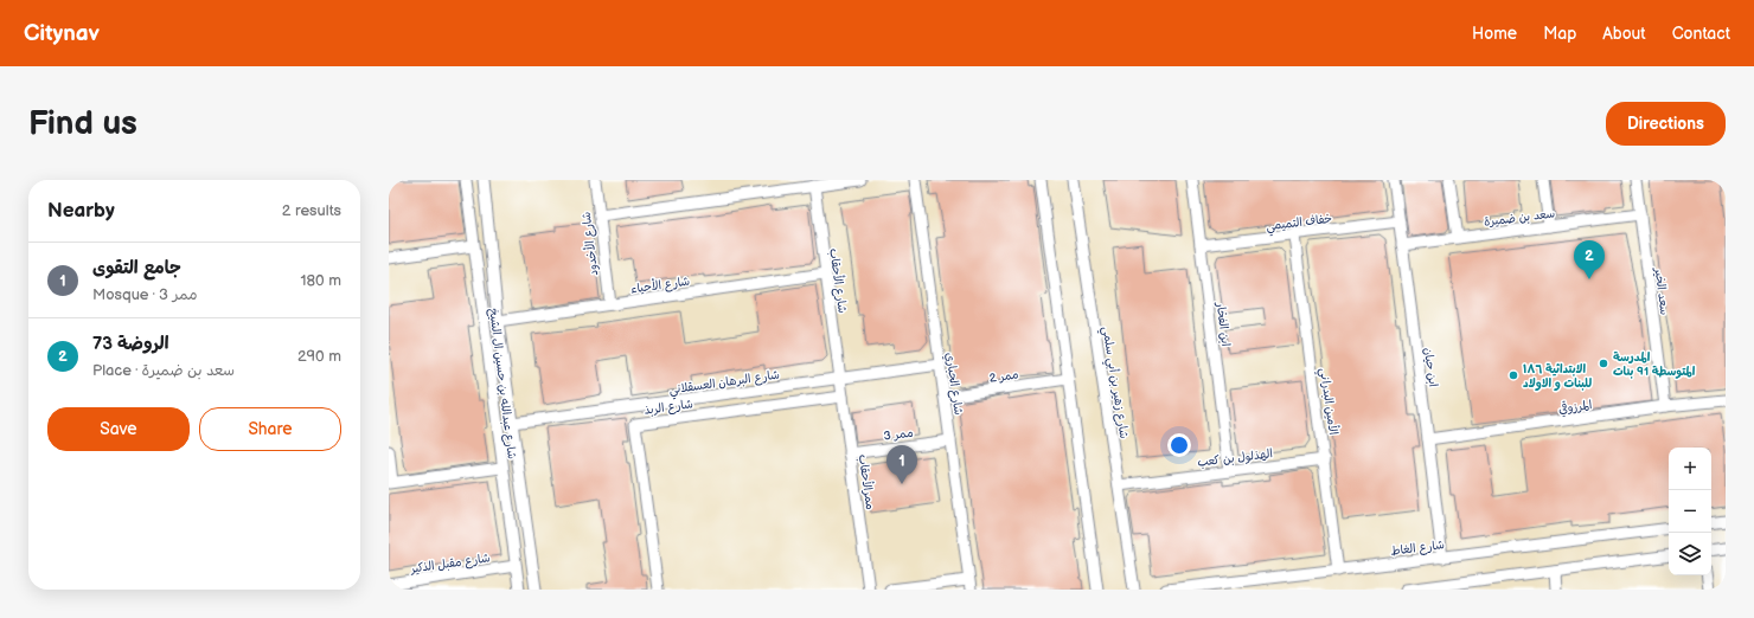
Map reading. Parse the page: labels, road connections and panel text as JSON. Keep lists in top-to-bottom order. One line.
{"streets":{"street":["سعد بن ضميرة","خفاف التميمي","شارع الأخدود","شارع الأحقاب","شارع الأحياء","سعد الخير","ابن الفخار","ابن حيان","ممر 2","شارع البرهان العسقلاني","شارع زهير بن أبي سلمي","شارع عبدالله بن حسين ال الشيخ","شارع الحباري","الأمين البدراني","شارع الربذ","المرزوقي","ممر 3","الهذلول بن كعب","ممرالأحقاب","شارع الغاط","شارع مقبل الذكير"]},"crossings":[["سعد بن ضميرة","سعد الخير"],["سعد بن ضميرة","ابن حيان"],["خفاف التميمي","ابن الفخار"],["خفاف التميمي","ابن حيان"],["خفاف التميمي","الأمين البدراني"],["شارع الأخدود","شارع الأحياء"],["شارع الأحقاب","شارع الأحياء"],["شارع الأحقاب","شارع البرهان العسقلاني"],["شارع الأحقاب","ممرالأحقاب"],["شارع الأحياء","شارع عبدالله بن حسين ال الشيخ"],["سعد الخير","المرزوقي"],["ابن الفخار","الهذلول بن كعب"],["ابن حيان","المرزوقي"],["ابن حيان","شارع الغاط"],["ممر 2","شارع الحباري"],["شارع البرهان العسقلاني","شارع عبدالله بن حسين ال الشيخ"],["شارع البرهان العسقلاني","شارع الحباري"],["شارع البرهان العسقلاني","ممرالأحقاب"],["شارع زهير بن أبي سلمي","الهذلول بن كعب"],["شارع عبدالله بن حسين ال الشيخ","شارع مقبل الذكير"],["شارع الحباري","ممر 3"],["الأمين البدراني","الهذلول بن كعب"],["الأمين البدراني","شارع الغاط"],["شارع الربذ","ممرالأحقاب"],["ممر 3","ممرالأحقاب"]],"places":["المدرسة المتوسطة 91 بنات","الابتدائية ١٨٦ للبنات و الاولاد"],"page":{"header":"Citynav","nav":["Home","Map","About","Contact"],"buttons":["Directions",["Save","Share"]],"title":"Find us","heading":["Nearby","2 results"],"pins":["2","1"],"list":[{"mark":"1","name":"جامع التقوى","note":"Mosque · ممر 3","value":"180 m"},{"mark":"2","name":"الروضة 73","note":"Place · سعد بن ضميرة","value":"290 m"}],"map_buttons":["+","−"]}}
